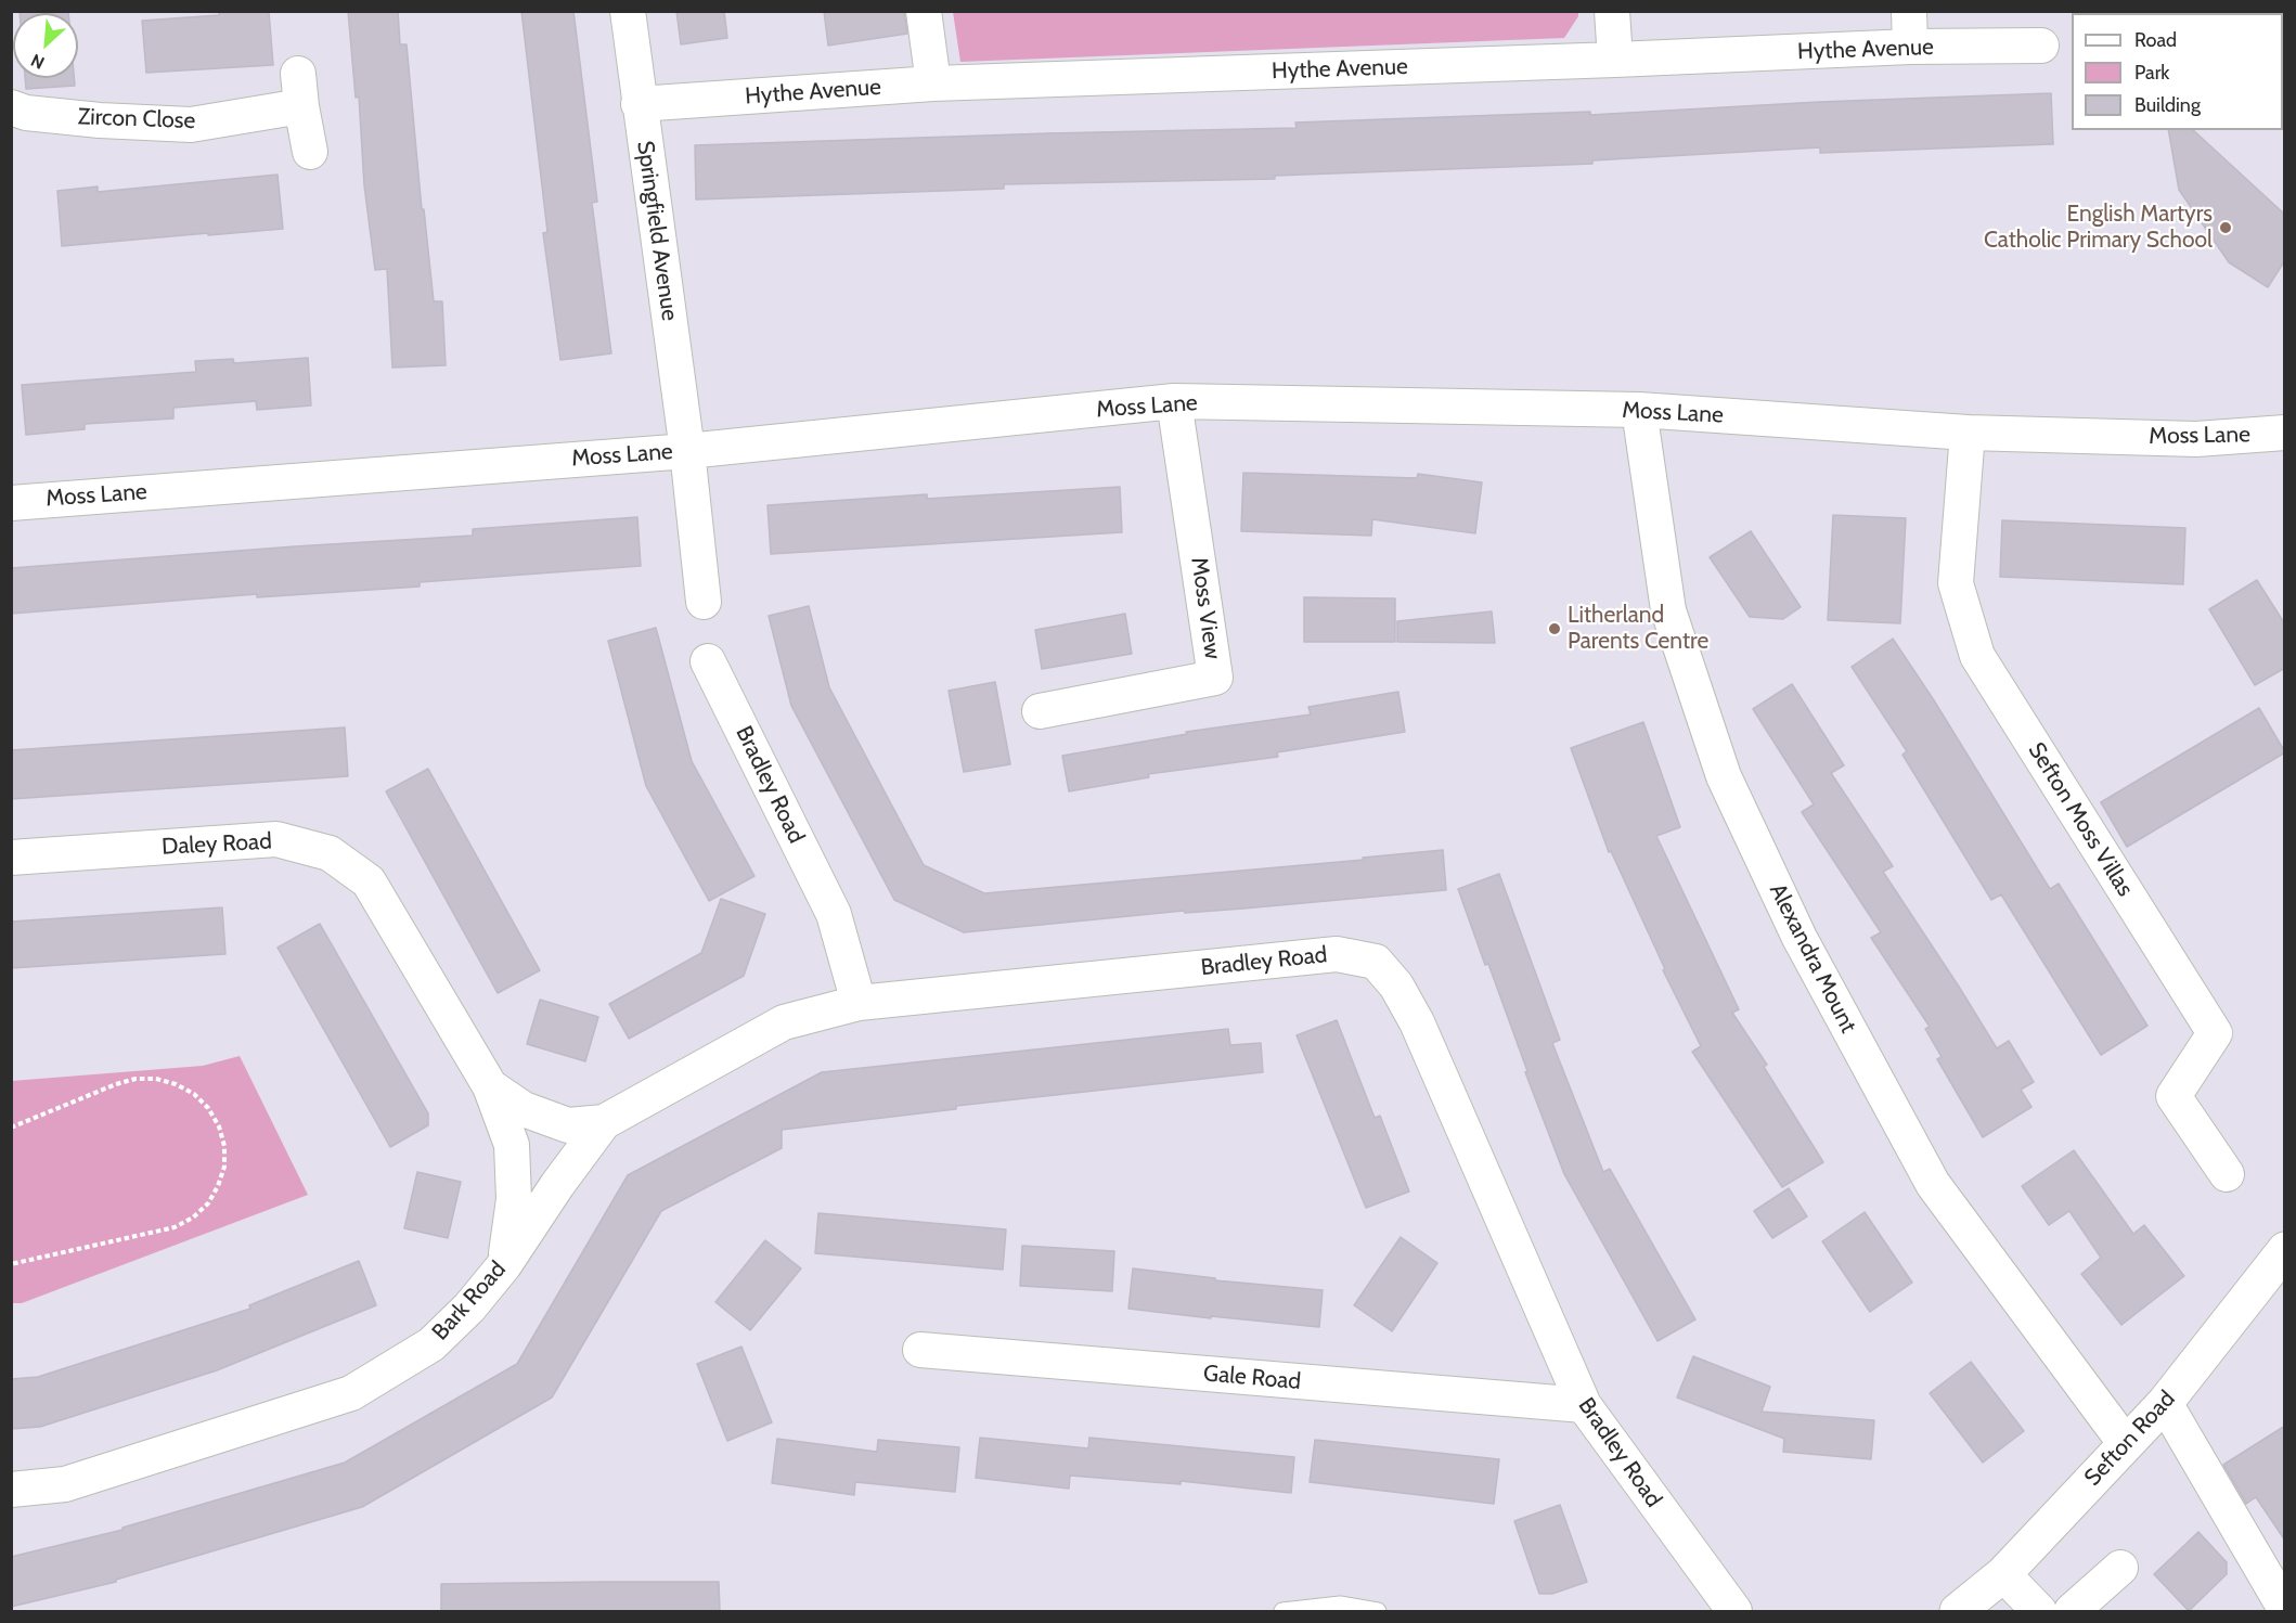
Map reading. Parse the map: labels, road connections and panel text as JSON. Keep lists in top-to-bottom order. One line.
{"streets":{"main road":["Sefton Road"],"street":["Hythe Avenue","Zircon Close","Springfield Avenue","Moss Lane","Moss View","Bradley Road","Sefton Moss Villas","Daley Road","Alexandra Mount","Bark Road","Gale Road"]},"crossings":[["Hythe Avenue","Springfield Avenue"],["Springfield Avenue","Moss Lane"],["Moss Lane","Moss View"],["Moss Lane","Sefton Moss Villas"],["Moss Lane","Alexandra Mount"],["Bradley Road","Bark Road"],["Bradley Road","Gale Road"],["Daley Road","Bark Road"],["Alexandra Mount","Sefton Road"]],"places":["English Martyrs Catholic Primary School","Litherland Parents Centre"],"legend":["Road","Park","Building"],"north":"bottom left"}
